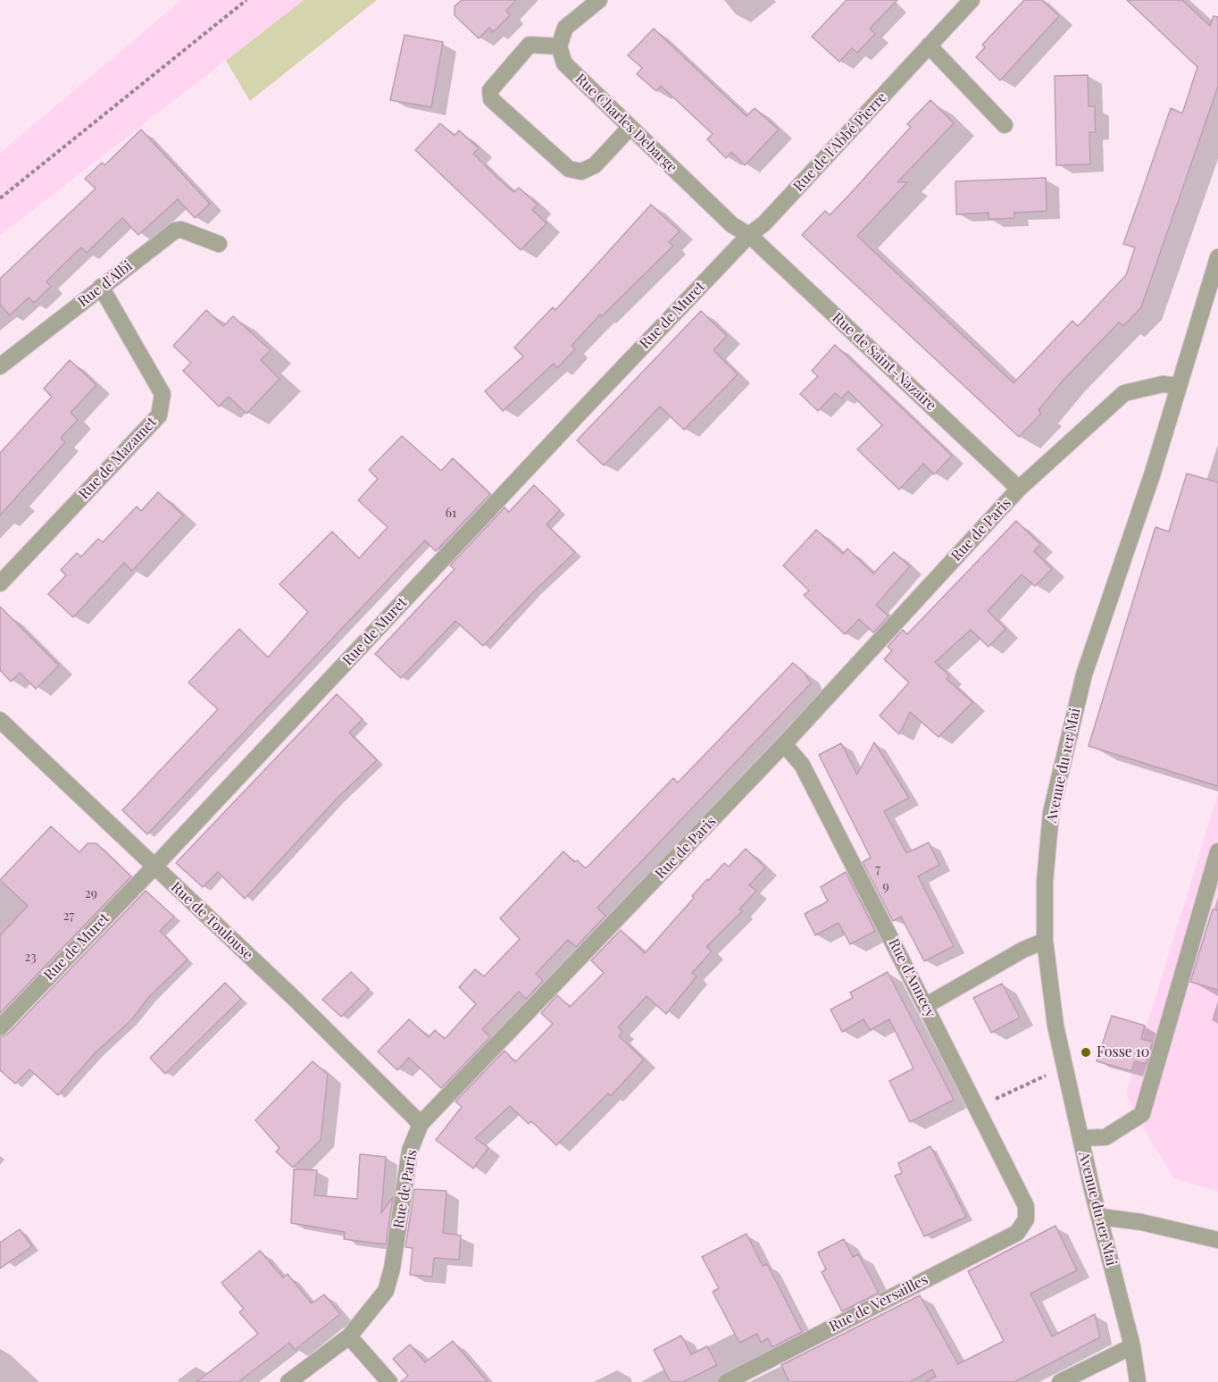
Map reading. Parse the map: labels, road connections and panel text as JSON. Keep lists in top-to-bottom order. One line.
{"streets":{"street":["Rue Charles Debarge","Rue de l'Abbé Pierre","Rue d'Albi","Rue de Muret","Rue de Saint-Nazaire","Rue de Mazamet","Rue de Paris","Avenue du 1er Mai","Rue de Toulouse","Rue d'Annecy","Rue de Versailles"]},"crossings":[["Rue Charles Debarge","Rue de l'Abbé Pierre"],["Rue Charles Debarge","Rue de Muret"],["Rue Charles Debarge","Rue de Saint-Nazaire"],["Rue de l'Abbé Pierre","Rue de Muret"],["Rue de l'Abbé Pierre","Rue de Saint-Nazaire"],["Rue d'Albi","Rue de Mazamet"],["Rue de Muret","Rue de Saint-Nazaire"],["Rue de Muret","Rue de Toulouse"],["Rue de Saint-Nazaire","Rue de Paris"],["Rue de Paris","Avenue du 1er Mai"],["Rue de Paris","Rue de Toulouse"],["Rue de Paris","Rue d'Annecy"],["Rue d'Annecy","Rue de Versailles"]],"places":["Fosse 10"],"house_numbers":["61","7","9","29","27","23"]}
